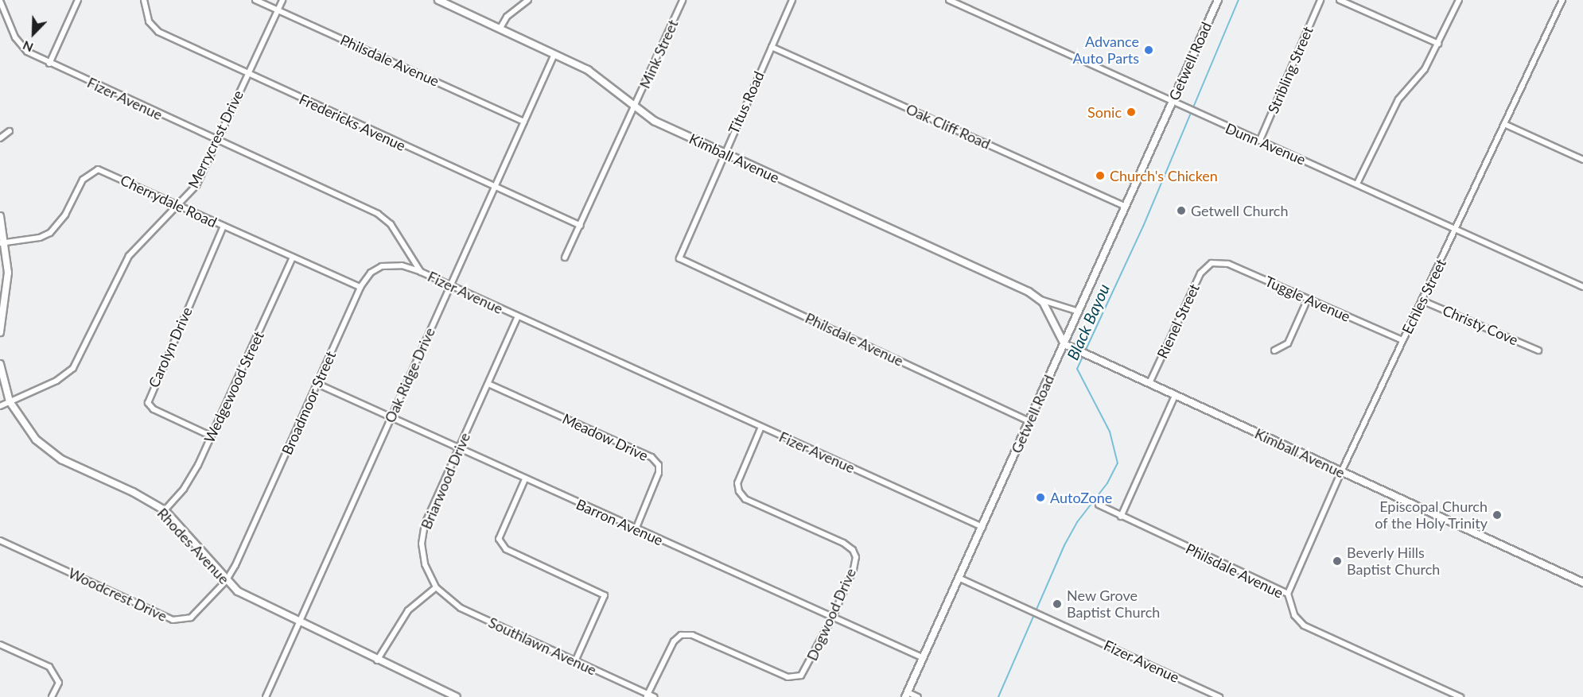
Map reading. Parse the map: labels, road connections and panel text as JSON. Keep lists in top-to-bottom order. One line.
{"streets":{"main road":["Getwell Road","Kimball Avenue","Rhodes Avenue"],"street":["Mink Street","Philsdale Avenue","Stribling Street","Fizer Avenue","Titus Road","Fredericks Avenue","Oak Cliff Road","Merrycrest Drive","Dunn Avenue","Cherrydale Road","Echles Street","Tuggle Avenue","Rienel Street","Christy Cove","Carolyn Drive","Oak Ridge Drive","Wedgewood Street","Broadmoor Street","Meadow Drive","Briarwood Drive","Barron Avenue","Woodcrest Drive","Dogwood Drive","Southlawn Avenue"]},"crossings":[["Mink Street","Kimball Avenue"],["Philsdale Avenue","Getwell Road"],["Philsdale Avenue","Titus Road"],["Philsdale Avenue","Merrycrest Drive"],["Philsdale Avenue","Echles Street"],["Philsdale Avenue","Oak Ridge Drive"],["Getwell Road","Fizer Avenue"],["Getwell Road","Oak Cliff Road"],["Getwell Road","Dunn Avenue"],["Getwell Road","Kimball Avenue"],["Getwell Road","Barron Avenue"],["Stribling Street","Dunn Avenue"],["Fizer Avenue","Merrycrest Drive"],["Fizer Avenue","Oak Ridge Drive"],["Fizer Avenue","Broadmoor Street"],["Fizer Avenue","Briarwood Drive"],["Fizer Avenue","Dogwood Drive"],["Titus Road","Oak Cliff Road"],["Titus Road","Kimball Avenue"],["Fredericks Avenue","Merrycrest Drive"],["Fredericks Avenue","Oak Ridge Drive"],["Merrycrest Drive","Cherrydale Road"],["Merrycrest Drive","Rhodes Avenue"],["Dunn Avenue","Echles Street"],["Kimball Avenue","Echles Street"],["Kimball Avenue","Rienel Street"],["Kimball Avenue","Oak Ridge Drive"],["Cherrydale Road","Carolyn Drive"],["Cherrydale Road","Wedgewood Street"],["Cherrydale Road","Broadmoor Street"],["Echles Street","Tuggle Avenue"],["Echles Street","Christy Cove"],["Tuggle Avenue","Rienel Street"],["Carolyn Drive","Wedgewood Street"],["Oak Ridge Drive","Barron Avenue"],["Oak Ridge Drive","Rhodes Avenue"],["Wedgewood Street","Rhodes Avenue"],["Broadmoor Street","Barron Avenue"],["Broadmoor Street","Rhodes Avenue"],["Broadmoor Street","Woodcrest Drive"],["Meadow Drive","Briarwood Drive"],["Meadow Drive","Barron Avenue"],["Briarwood Drive","Barron Avenue"],["Briarwood Drive","Southlawn Avenue"],["Barron Avenue","Dogwood Drive"],["Rhodes Avenue","Woodcrest Drive"],["Dogwood Drive","Southlawn Avenue"]],"water":["Black Bayou"],"places":["Advance Auto Parts","Sonic","Church's Chicken","Getwell Church","AutoZone","Episcopal Church of the Holy Trinity","Beverly Hills Baptist Church","New Grove Baptist Church"],"north":"bottom left"}
